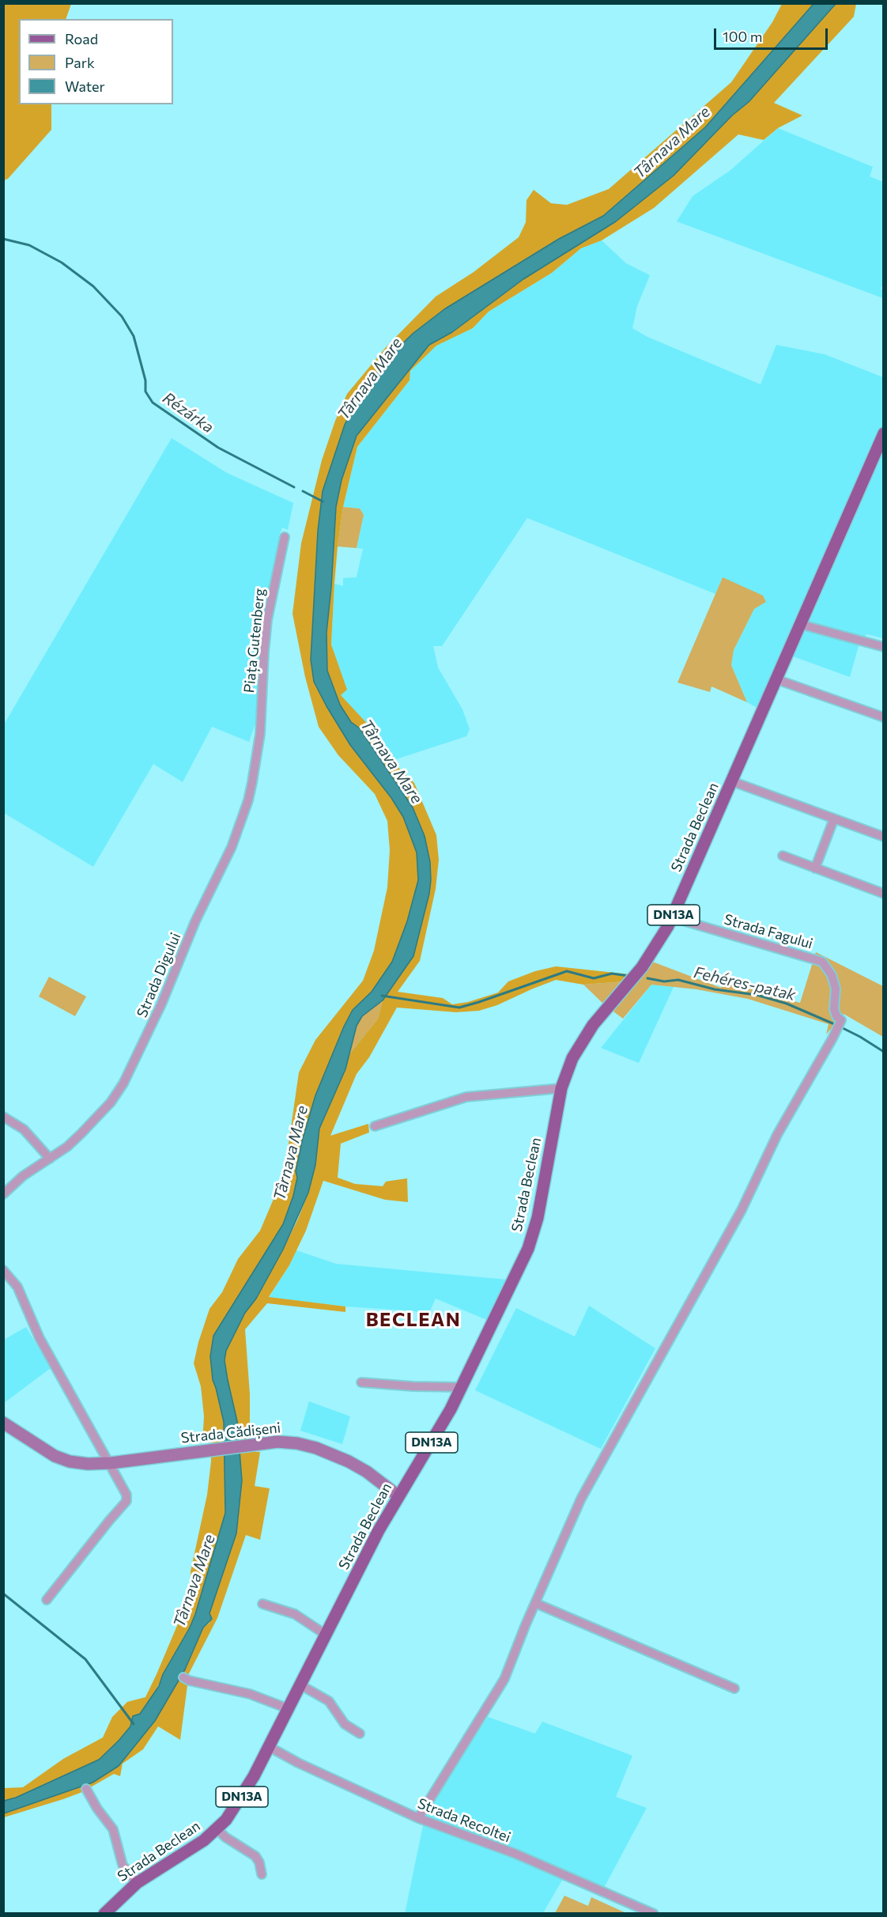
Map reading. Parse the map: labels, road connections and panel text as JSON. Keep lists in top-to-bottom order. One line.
{"streets":{"main road":["Strada Beclean","DN13A","Strada Cădișeni"],"street":["Piața Gutenberg","Strada Fagului","Strada Digului","Strada Recoltei"]},"crossings":[["Piața Gutenberg","Strada Digului"],["Strada Beclean","Strada Fagului"],["Strada Beclean","Strada Cădișeni"],["Strada Beclean","Strada Recoltei"]],"districts":["BECLEAN"],"water":["Târnava Mare","Rézárka","Fehéres-patak"],"legend":["Road","Park","Water"],"scale_bar":"100 m"}
